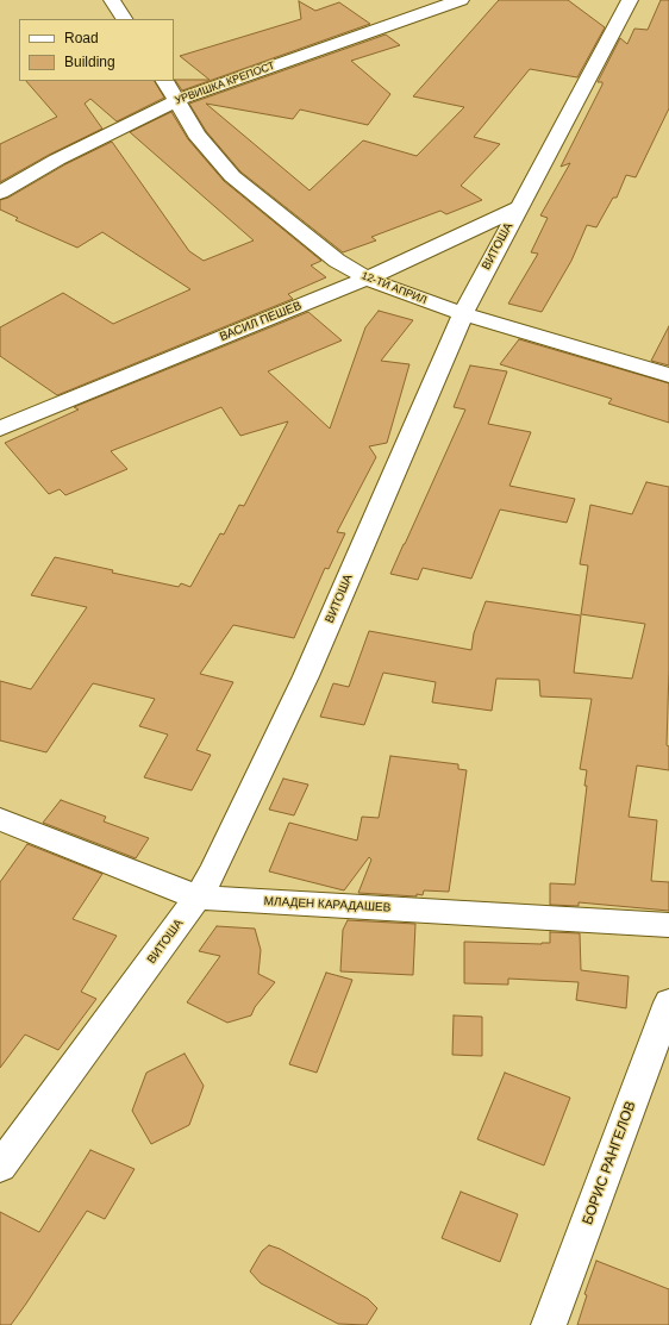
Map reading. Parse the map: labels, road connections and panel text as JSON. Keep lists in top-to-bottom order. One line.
{"streets":{"street":["УРВИШКА КРЕПОСТ","ВИТОША","12-ТИ АПРИЛ","ВАСИЛ ПЕШЕВ","МЛАДЕН КАРАДАШЕВ","БОРИС РАНГЕЛОВ"]},"crossings":[["УРВИШКА КРЕПОСТ","12-ТИ АПРИЛ"],["ВИТОША","12-ТИ АПРИЛ"],["ВИТОША","ВАСИЛ ПЕШЕВ"],["ВИТОША","МЛАДЕН КАРАДАШЕВ"],["12-ТИ АПРИЛ","ВАСИЛ ПЕШЕВ"]],"legend":["Road","Building"]}
